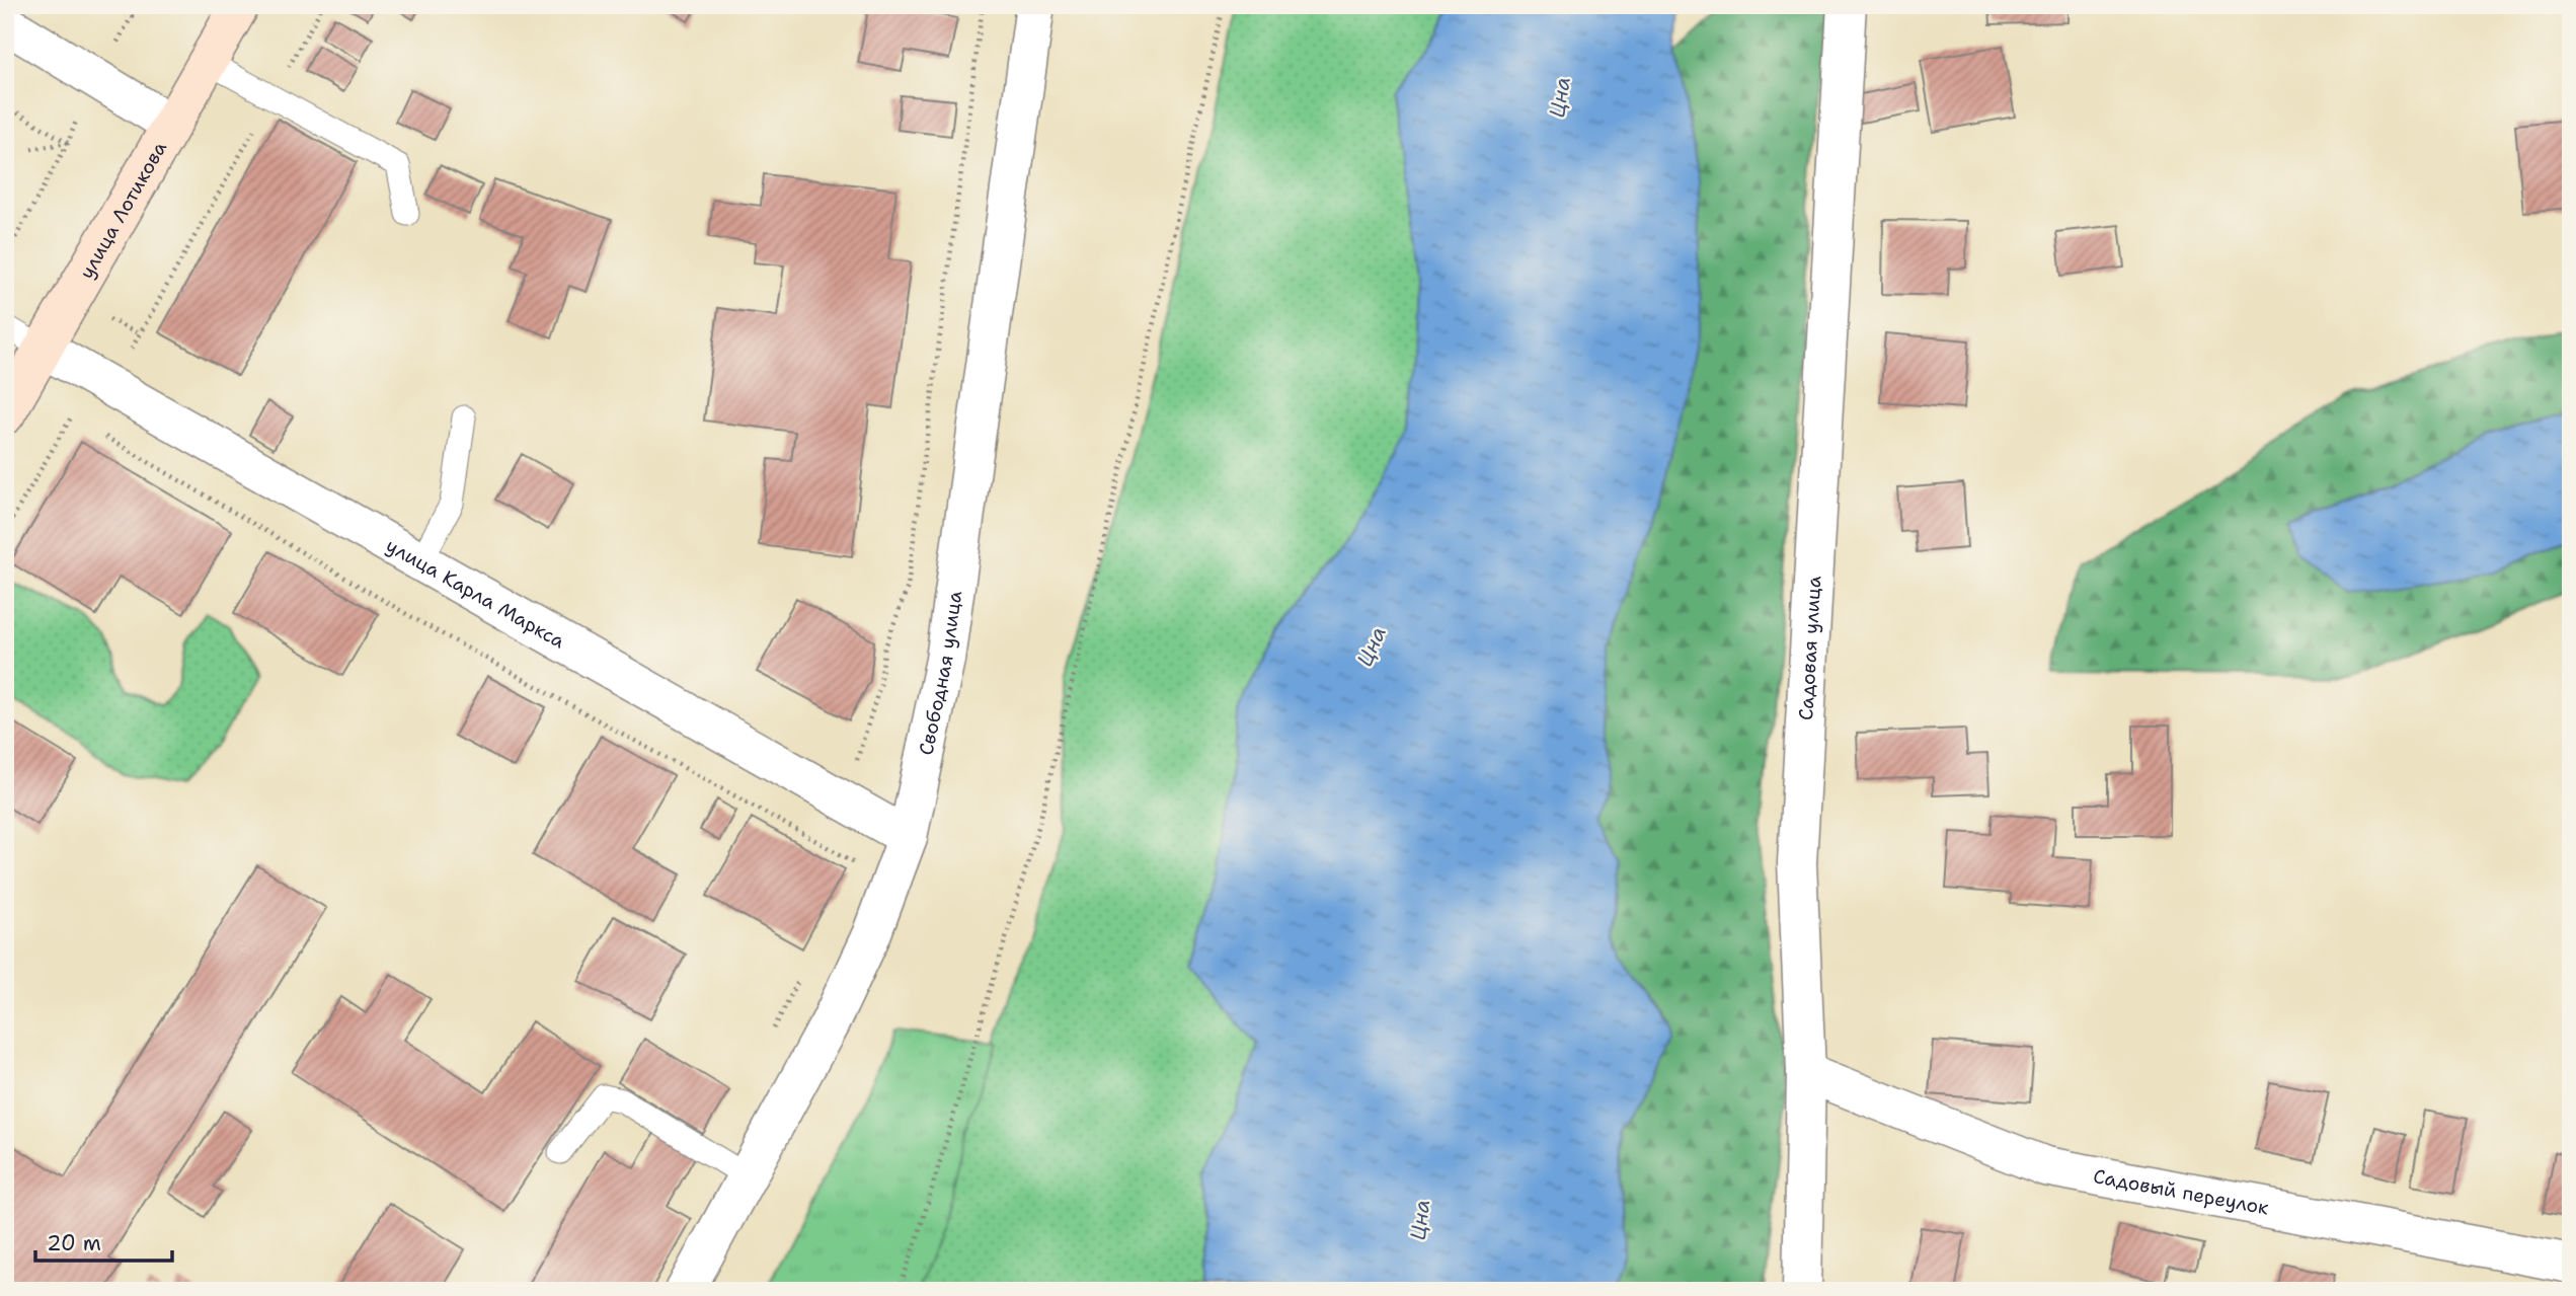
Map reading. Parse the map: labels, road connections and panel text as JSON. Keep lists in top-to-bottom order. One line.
{"streets":{"street":["улица Лотикова","улица Карла Маркса","Садовая улица","Свободная улица","Садовый переулок"]},"crossings":[["улица Лотикова","улица Карла Маркса"],["улица Карла Маркса","Свободная улица"],["Садовая улица","Садовый переулок"]],"water":["Цна"],"scale_bar":"20 m"}
